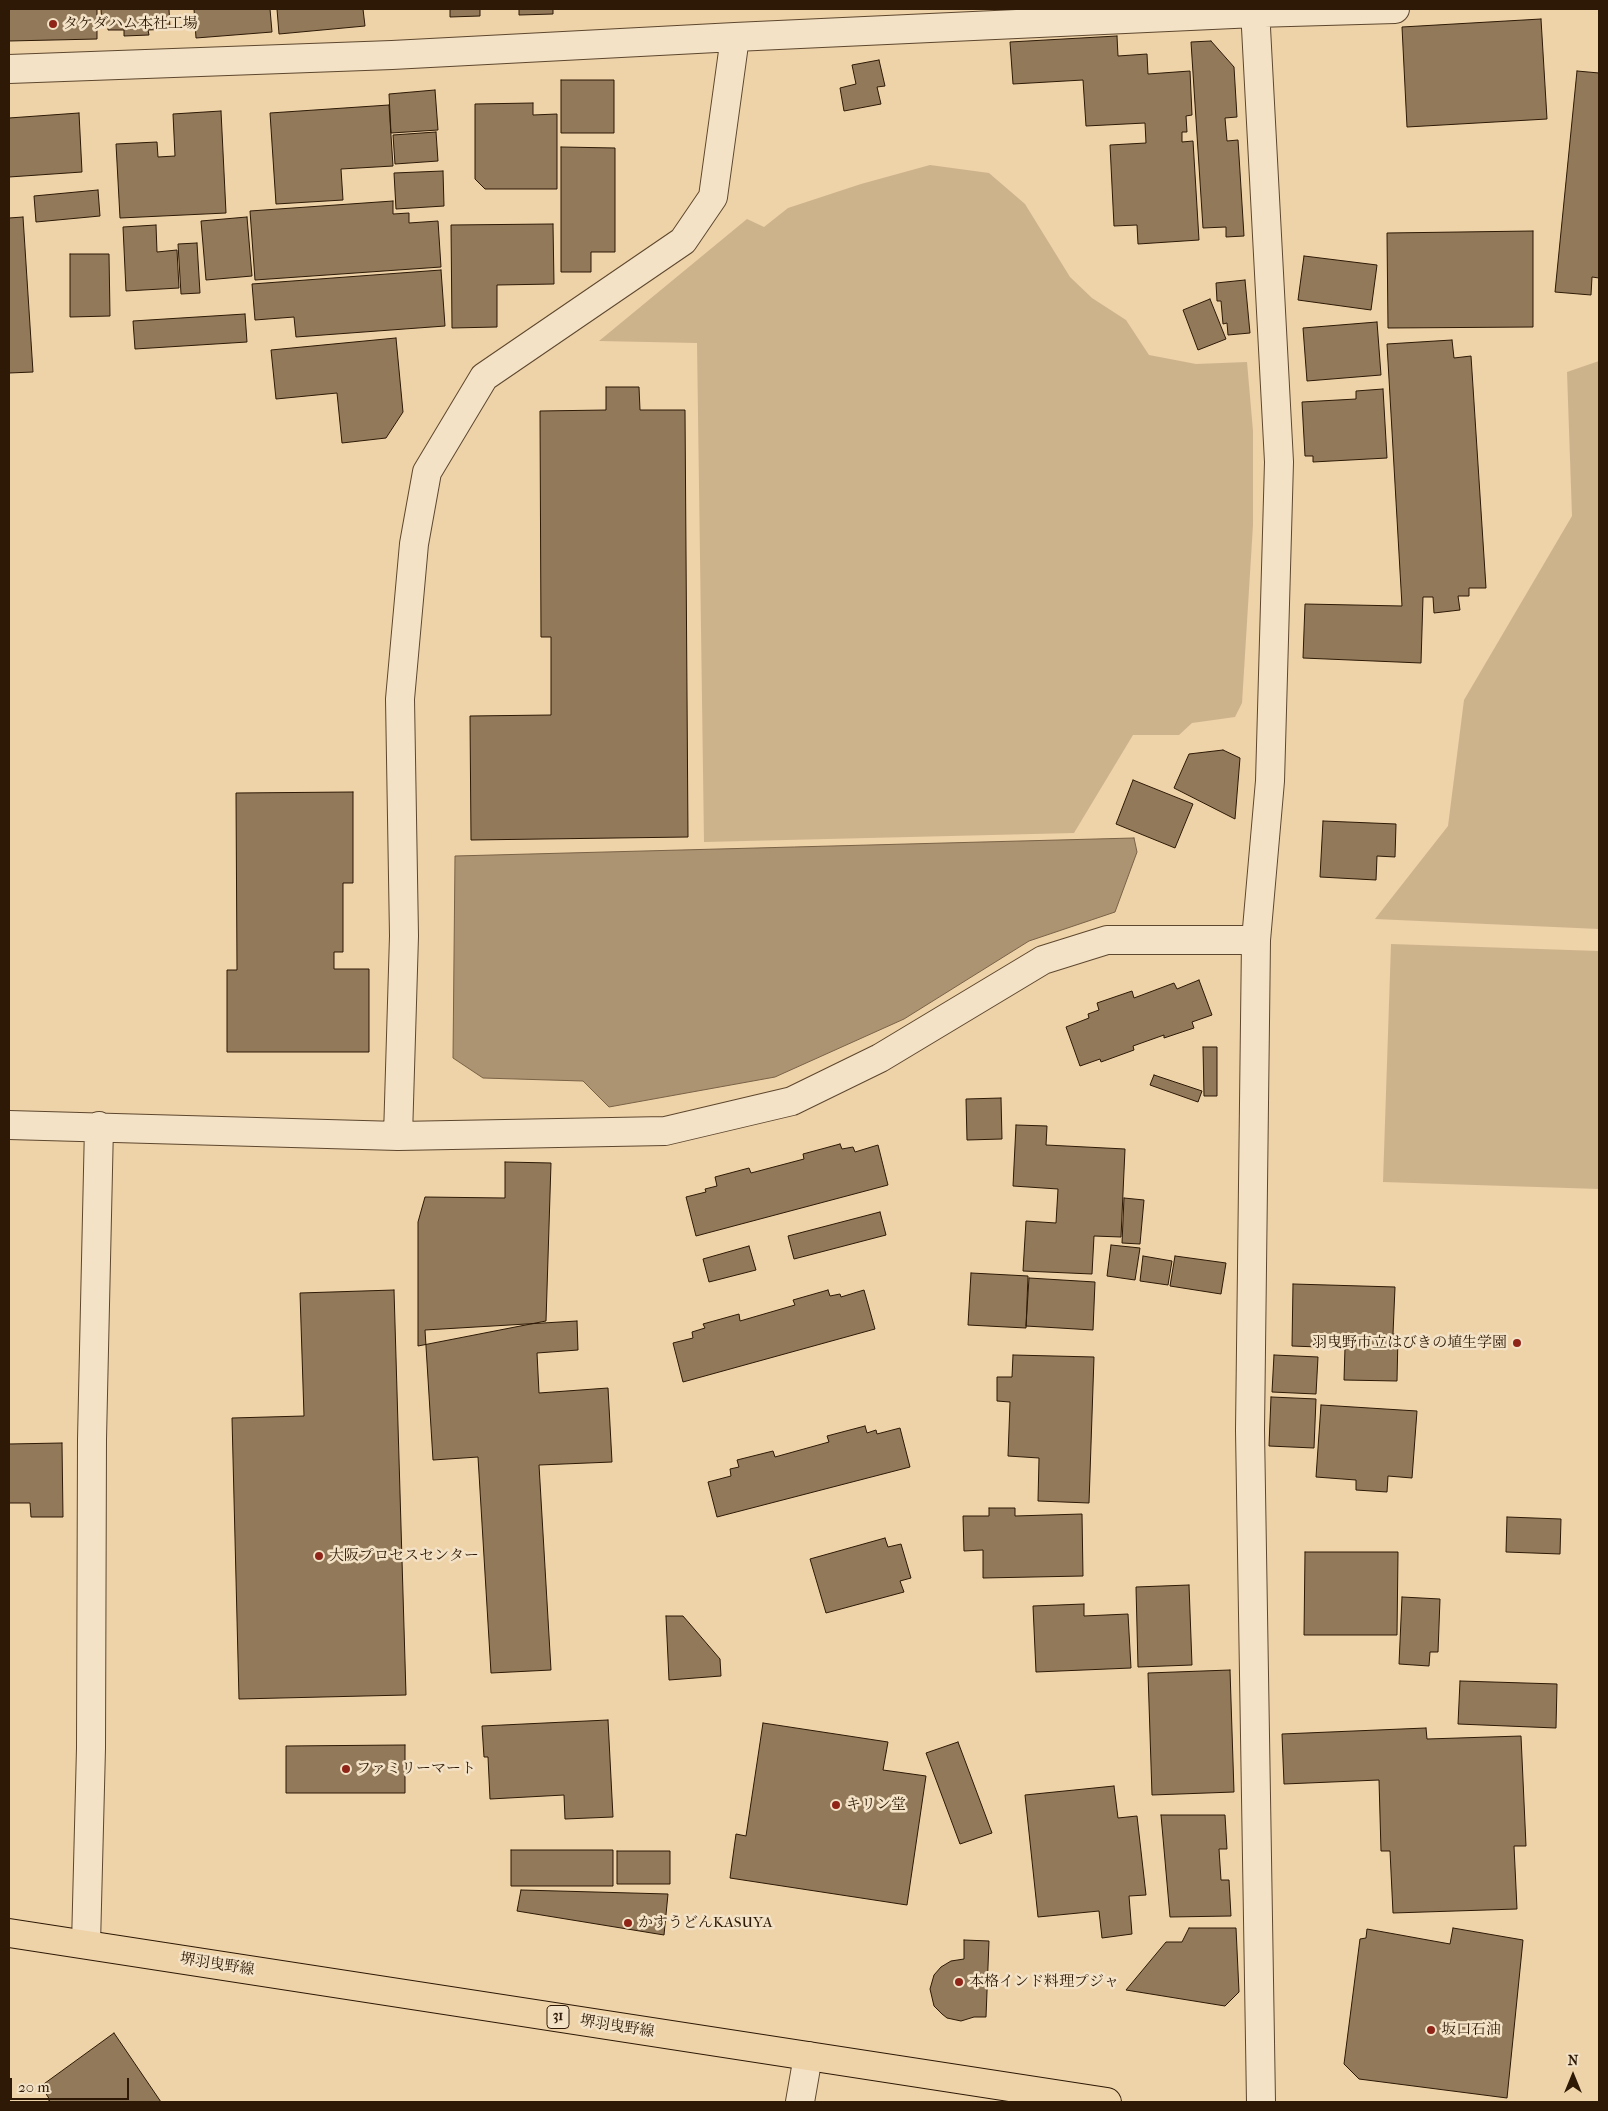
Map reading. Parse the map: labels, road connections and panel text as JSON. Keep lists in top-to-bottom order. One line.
{"streets":{"main road":["堺羽曳野線","31"]},"places":["タケダハム本社工場","羽曳野市立はびきの埴生学園","大阪プロセスセンター","ファミリーマート","キリン堂","かすうどんKASUYA","本格インド料理プジャ","坂口石油"],"scale_bar":"20 m","north":"top"}
